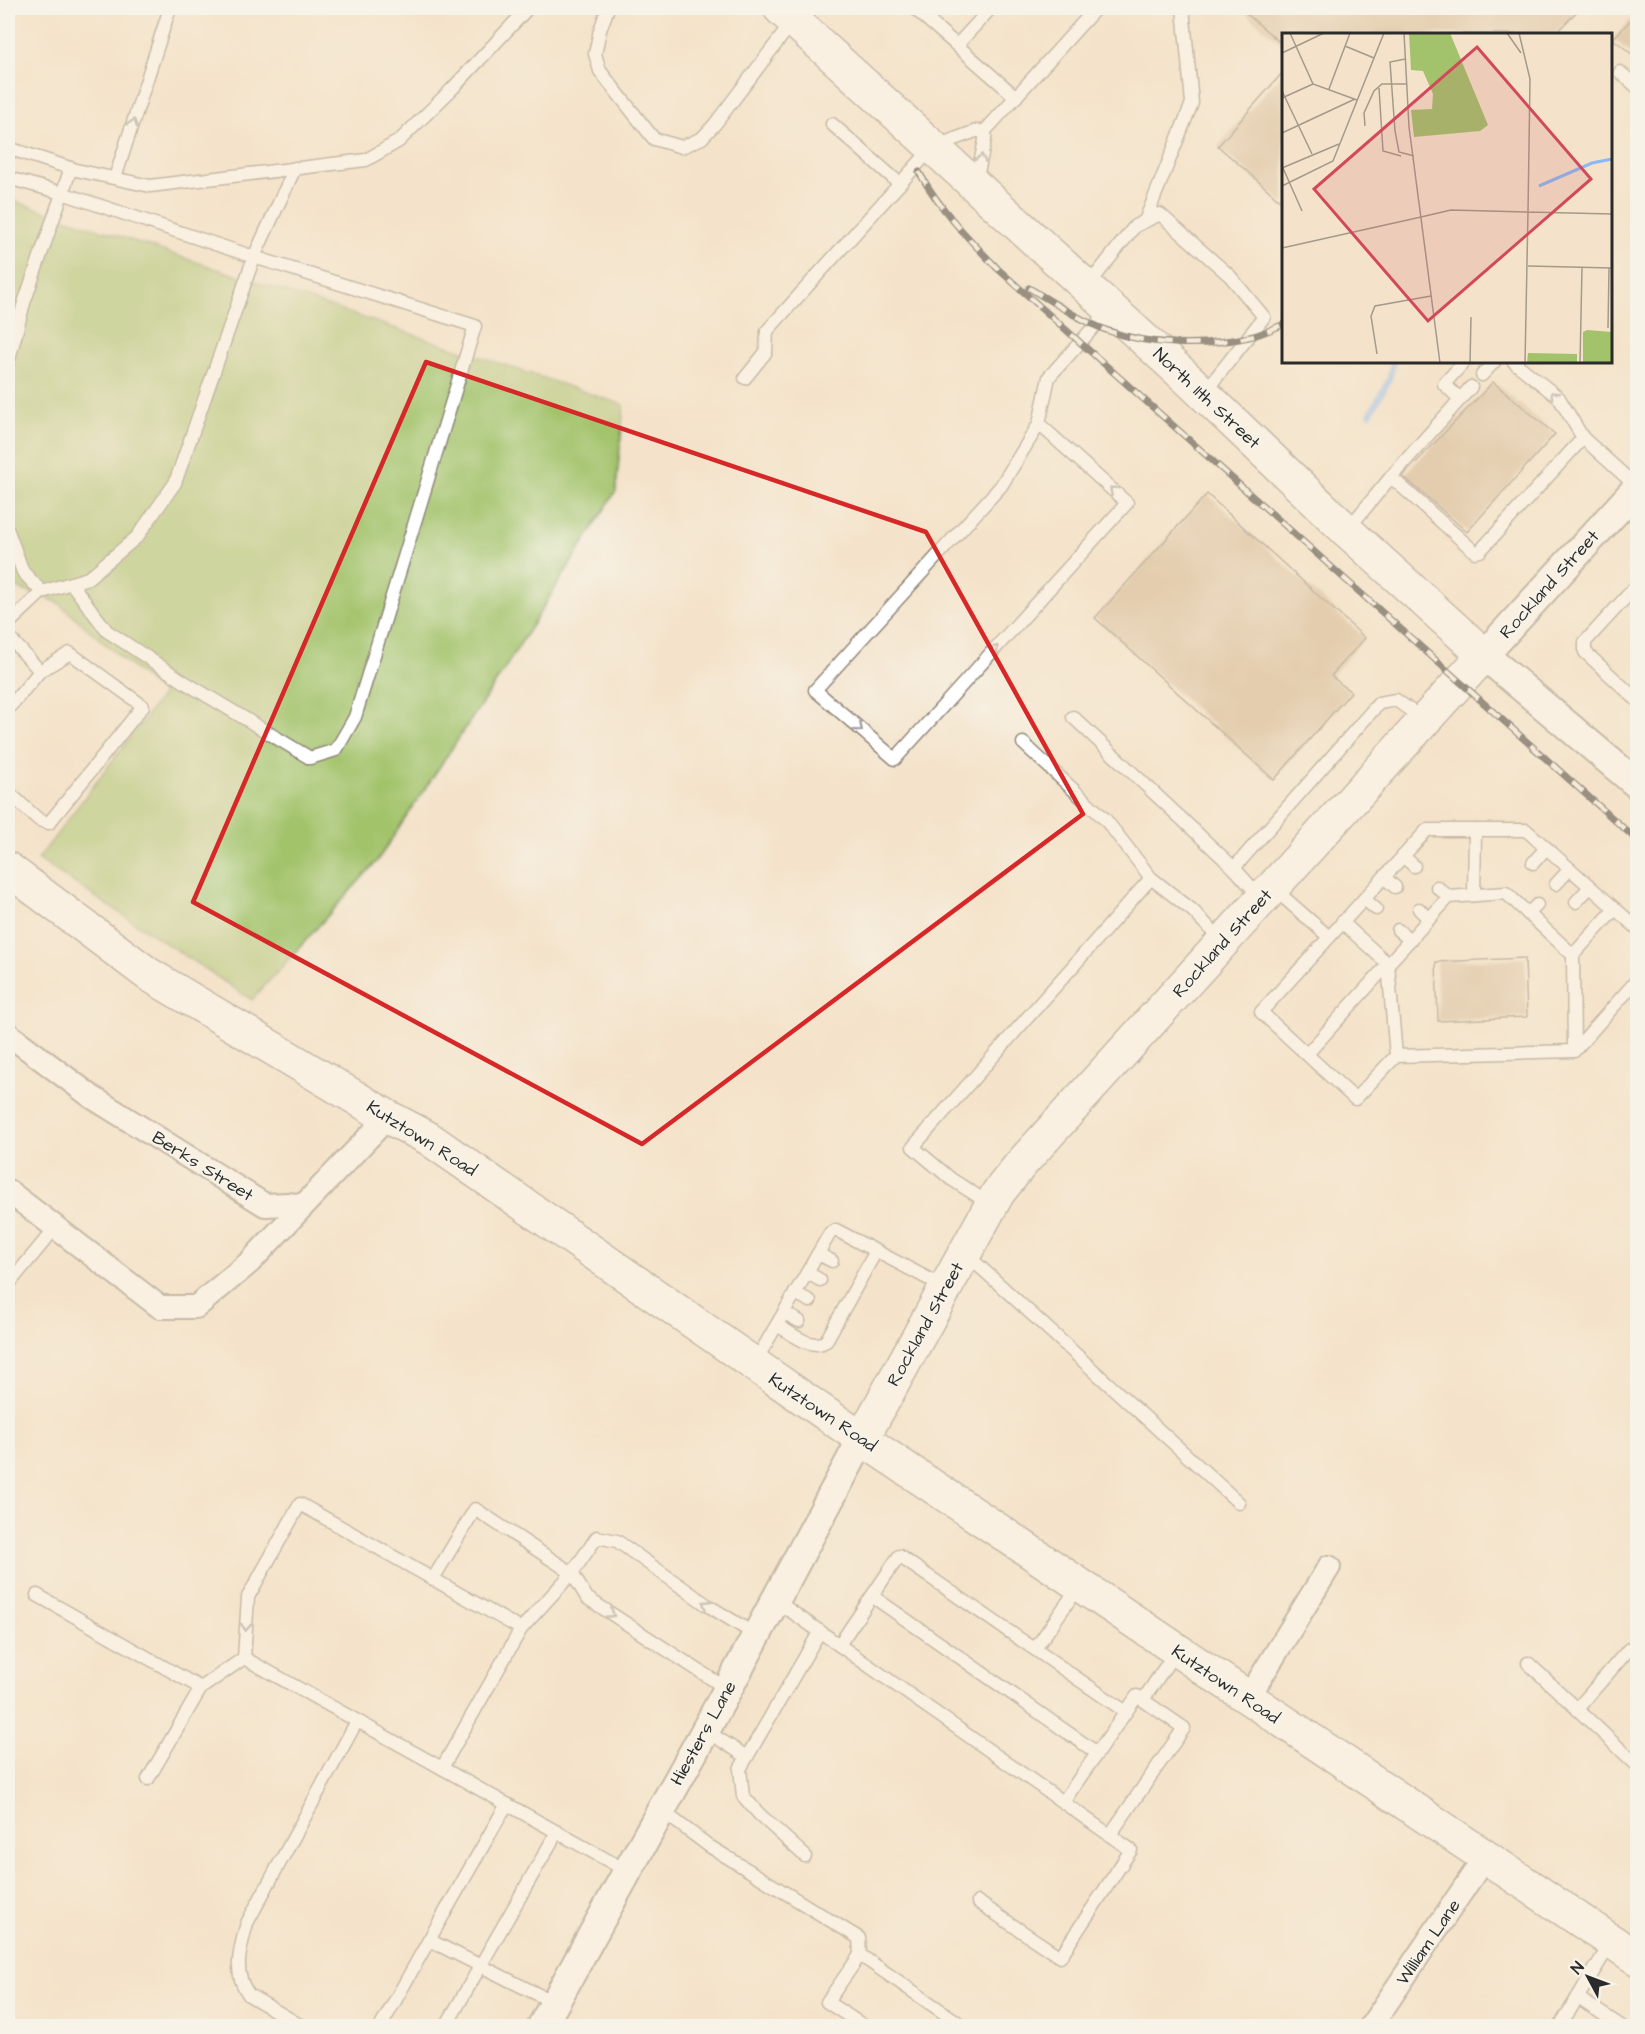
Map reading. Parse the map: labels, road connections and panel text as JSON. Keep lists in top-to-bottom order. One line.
{"streets":{"main road":["North 11th Street","Rockland Street","Kutztown Road"],"street":["Berks Street","Hiesters Lane","William Lane"]},"crossings":[["North 11th Street","Rockland Street"],["Rockland Street","Kutztown Road"],["Rockland Street","Hiesters Lane"],["Kutztown Road","Hiesters Lane"],["Kutztown Road","William Lane"]],"north":"top left"}
